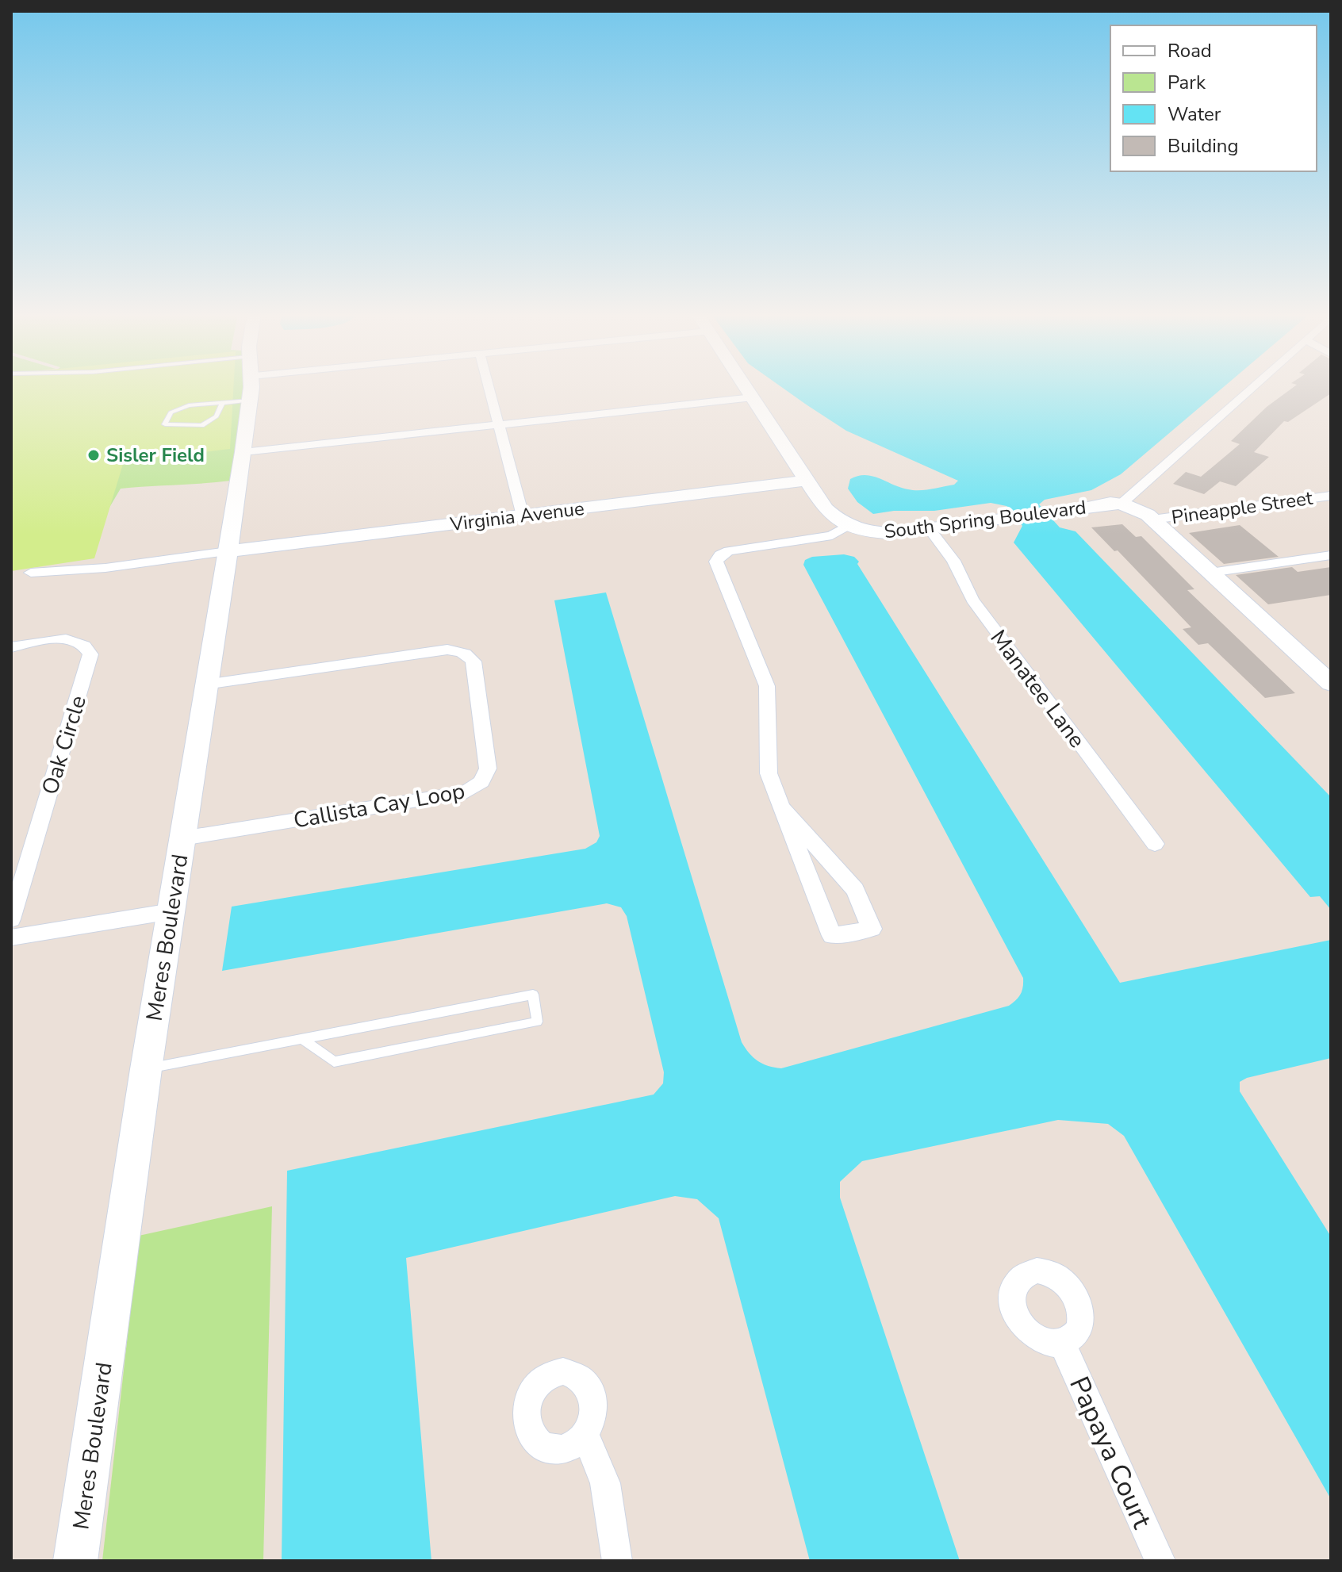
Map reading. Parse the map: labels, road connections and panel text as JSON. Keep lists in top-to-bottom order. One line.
{"streets":{"street":["Pineapple Street","Virginia Avenue","South Spring Boulevard","Manatee Lane","Oak Circle","Callista Cay Loop","Meres Boulevard","Papaya Court"]},"crossings":[["Virginia Avenue","Meres Boulevard"],["South Spring Boulevard","Manatee Lane"],["Callista Cay Loop","Meres Boulevard"]],"places":["Sisler Field"],"legend":["Road","Park","Water","Building"]}
